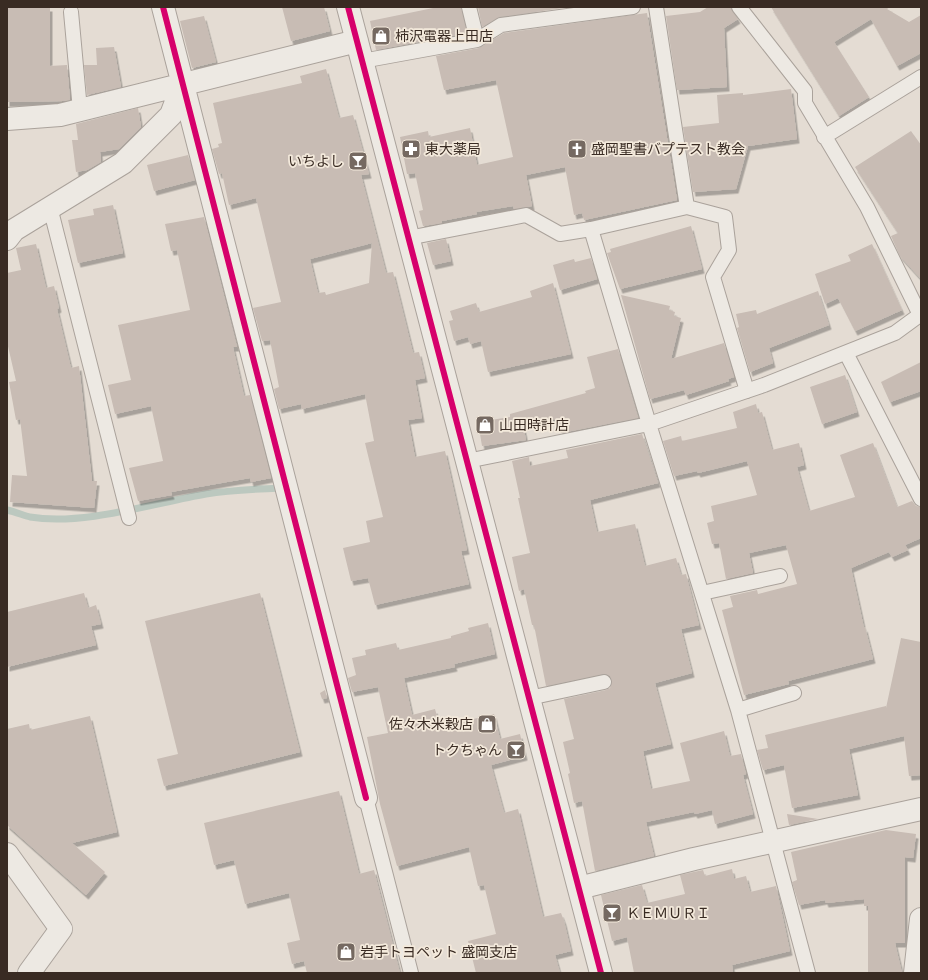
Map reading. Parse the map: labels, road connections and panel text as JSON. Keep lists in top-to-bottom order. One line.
{"places":{"shop":["柿沢電器上田店","山田時計店","佐々木米穀店","岩手トヨペット 盛岡支店"],"pharmacy":["東大薬局"],"church":["盛岡聖書バプテスト教会"],"bar":["いちよし","トクちゃん","ＫＥＭＵＲＩ"]}}
